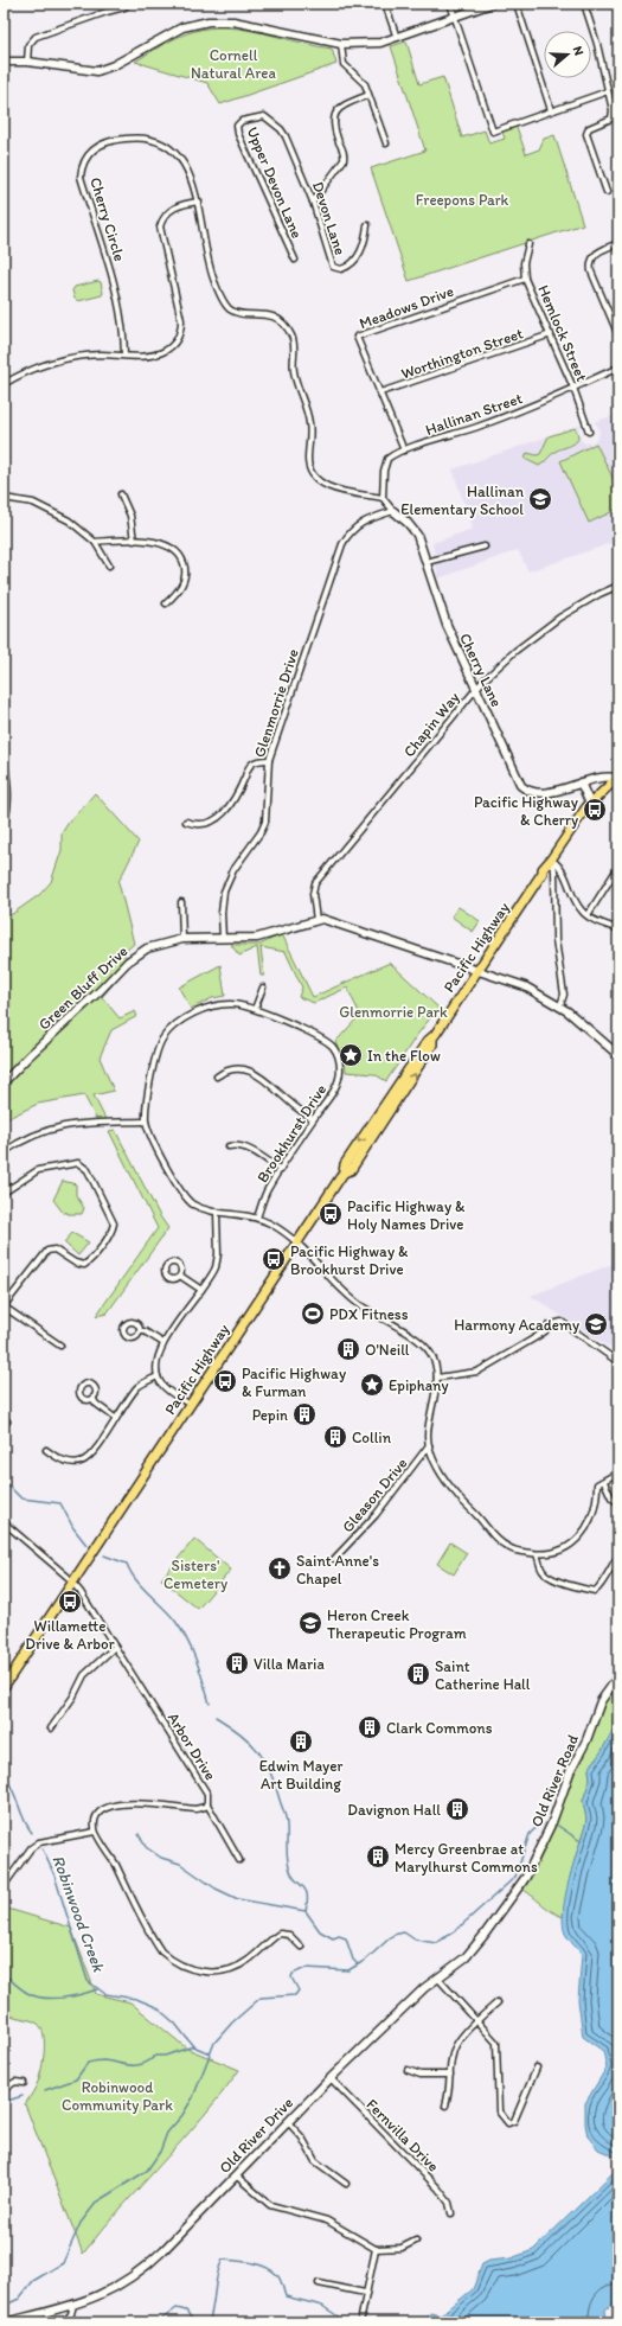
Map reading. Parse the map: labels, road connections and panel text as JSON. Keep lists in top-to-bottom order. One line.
{"streets":{"main road":["Pacific Highway"],"street":["Upper Devon Lane","Devon Lane","Cherry Circle","Meadows Drive","Hemlock Street","Worthington Street","Hallinan Street","Cherry Lane","Glenmorrie Drive","Chapin Way","Green Bluff Drive","Brookhurst Drive","Gleason Drive","Arbor Drive","Old River Road","Old River Drive","Fernvilla Drive"]},"crossings":[["Upper Devon Lane","Devon Lane"],["Cherry Circle","Hallinan Street"],["Meadows Drive","Hemlock Street"],["Meadows Drive","Worthington Street"],["Meadows Drive","Hallinan Street"],["Hemlock Street","Worthington Street"],["Hemlock Street","Hallinan Street"],["Cherry Lane","Glenmorrie Drive"],["Cherry Lane","Chapin Way"],["Cherry Lane","Pacific Highway"],["Glenmorrie Drive","Green Bluff Drive"],["Pacific Highway","Arbor Drive"],["Old River Road","Old River Drive"],["Old River Drive","Fernvilla Drive"]],"water":["Robinwood Creek"],"parks":["Cornell Natural Area","Freepons Park","Glenmorrie Park","Sisters' Cemetery","Robinwood Community Park"],"places":{"school or university":["Hallinan Elementary School","Harmony Academy","Heron Creek Therapeutic Program"],"bus stop":["Pacific Highway & Cherry","Pacific Highway & Holy Names Drive","Pacific Highway & Brookhurst Drive","Pacific Highway & Furman","Willamette Drive & Arbor"],"place":["In the Flow","Epiphany"],"sports":["PDX Fitness"],"building":["O'Neill","Pepin","Collin","Villa Maria","Saint Catherine Hall","Clark Commons","Edwin Mayer Art Building","Davignon Hall","Mercy Greenbrae at Marylhurst Commons"],"church":["Saint Anne's Chapel"]},"north":"right"}
